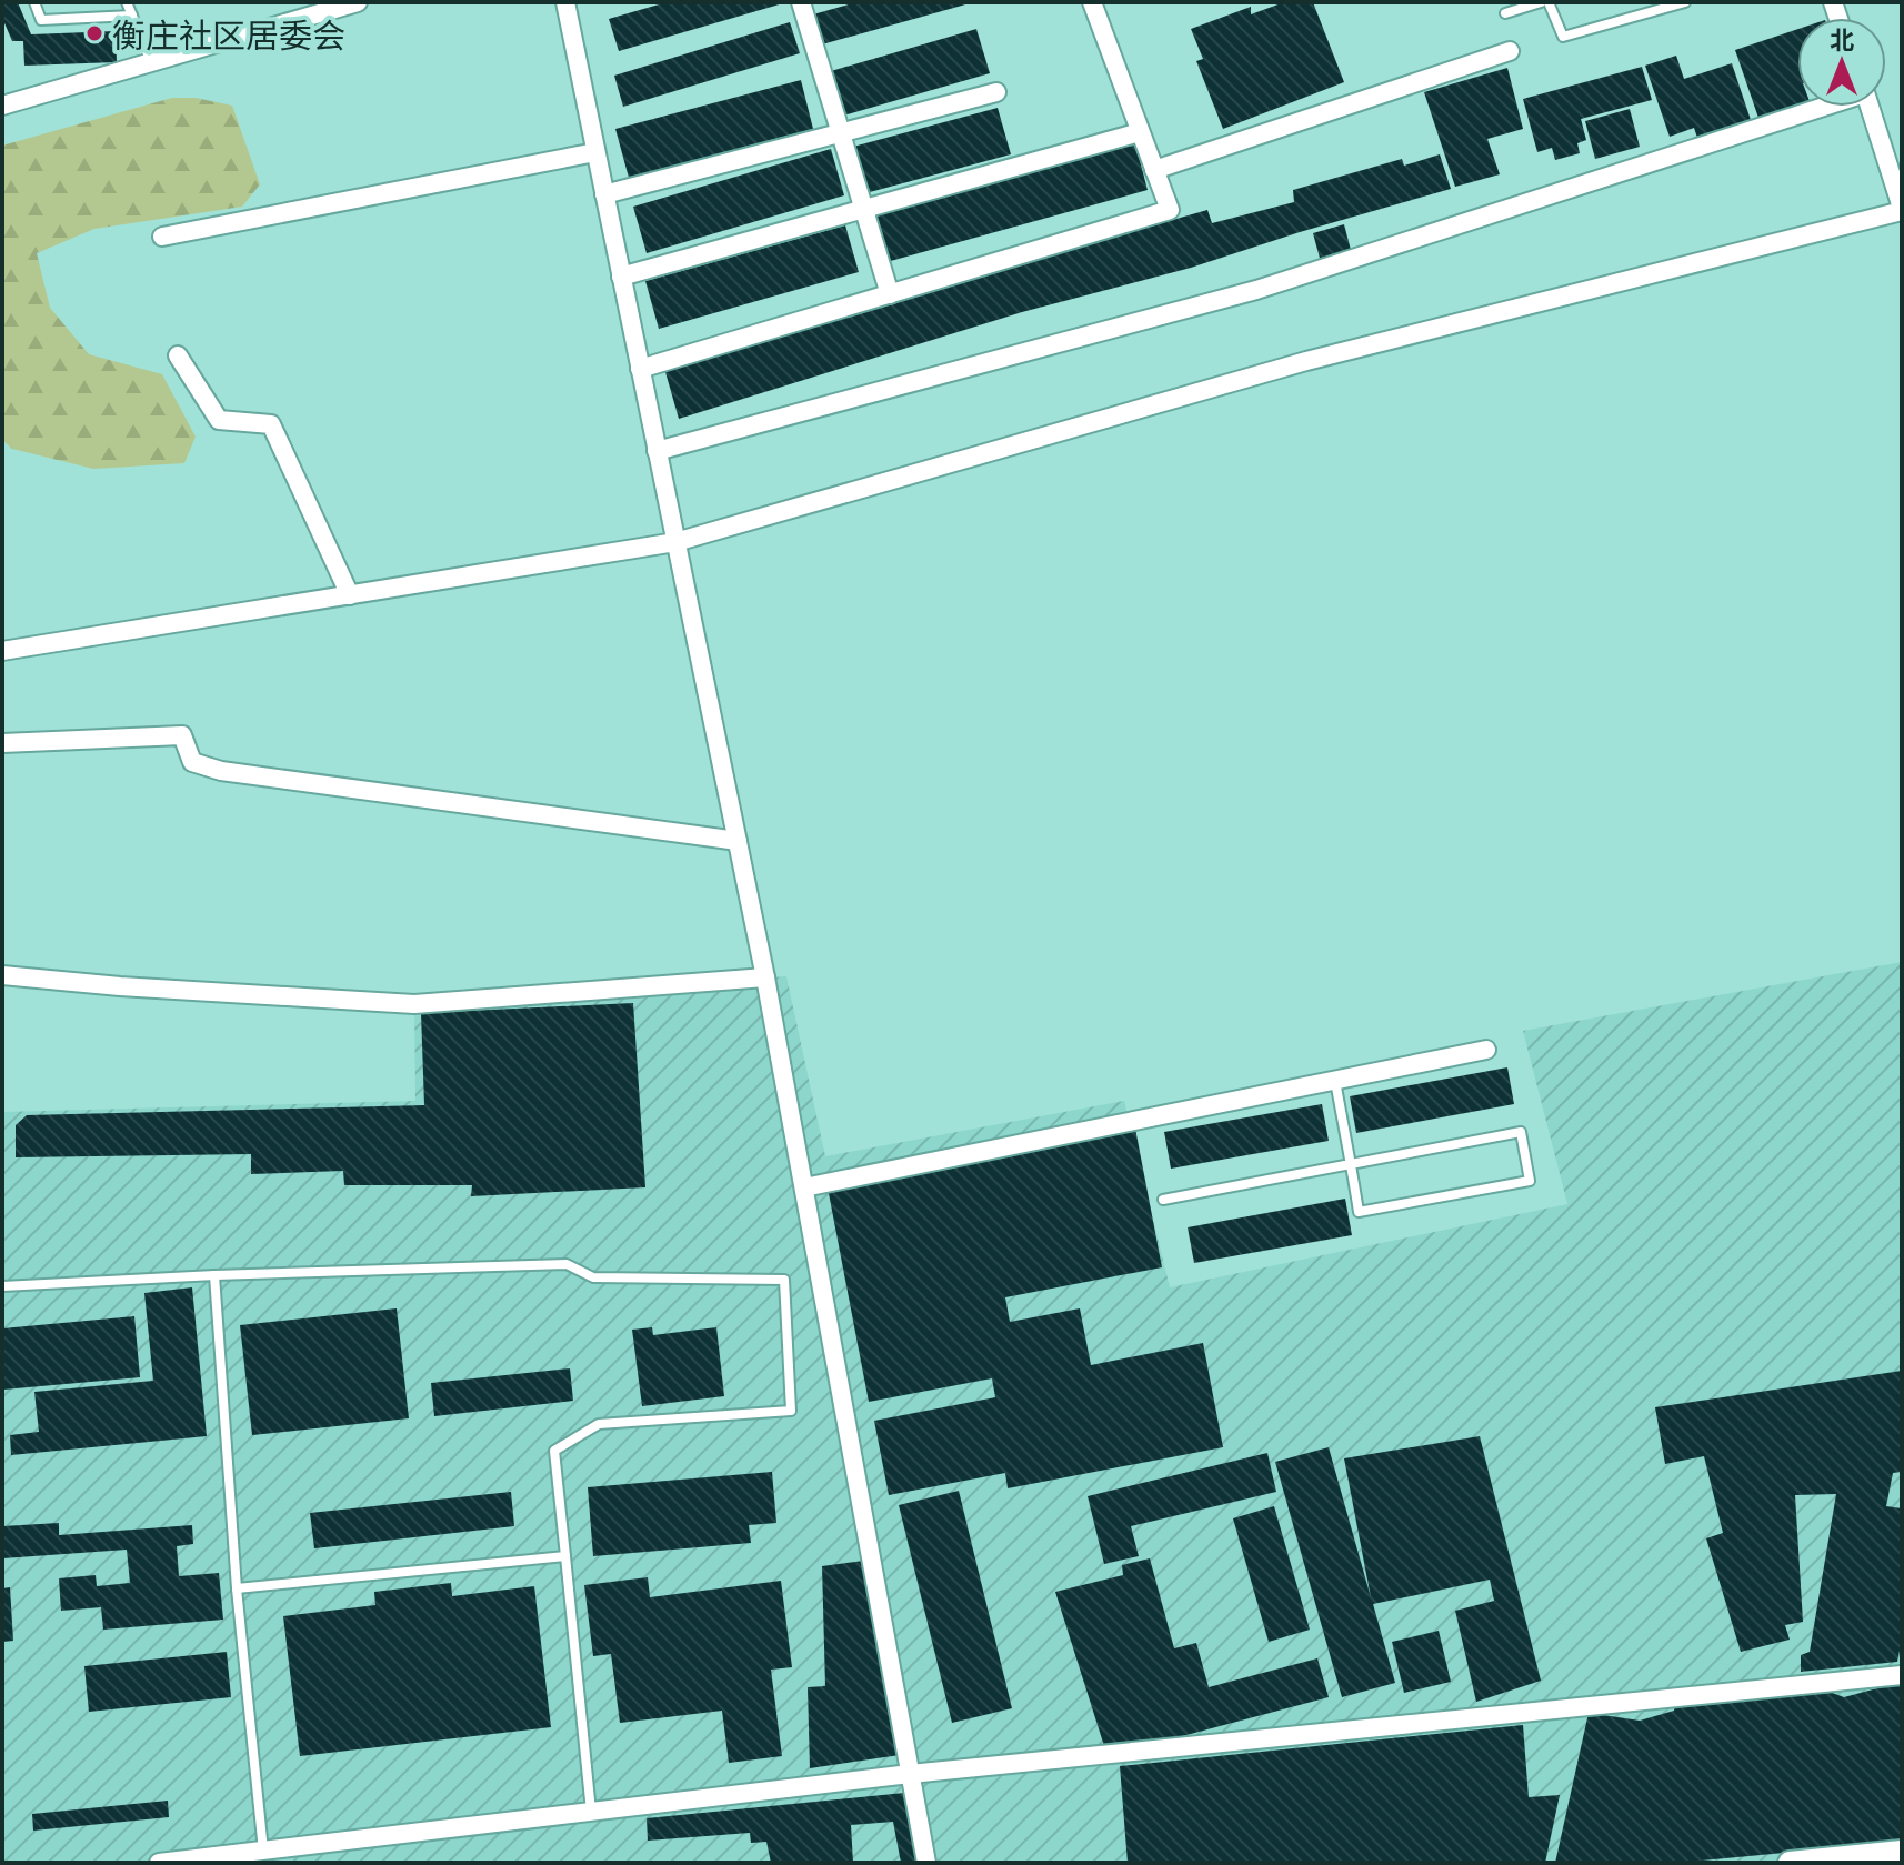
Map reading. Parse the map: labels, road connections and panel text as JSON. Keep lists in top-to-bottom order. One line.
{"places":["衡庄社区居委会"],"north":"top"}
